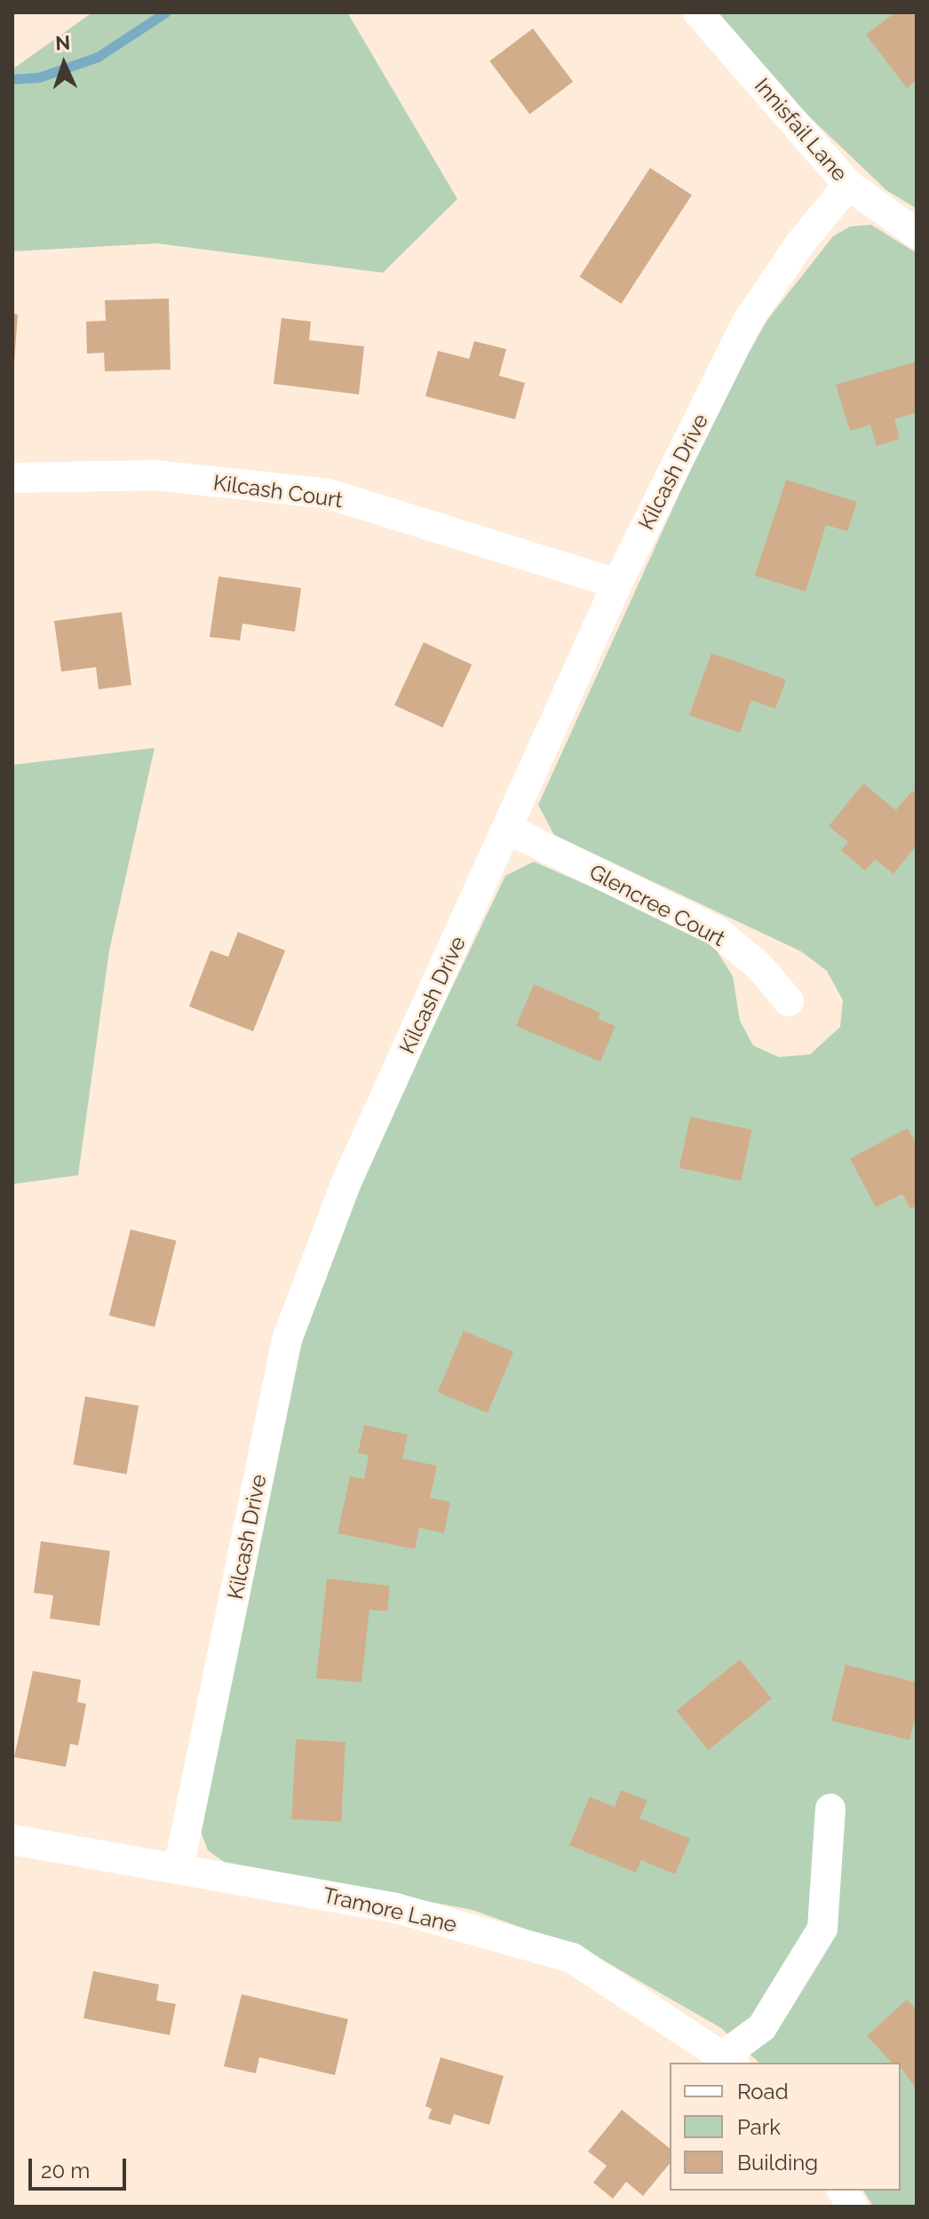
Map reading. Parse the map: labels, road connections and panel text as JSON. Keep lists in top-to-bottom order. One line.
{"streets":{"street":["Innisfail Lane","Kilcash Drive","Kilcash Court","Glencree Court","Tramore Lane"]},"crossings":[["Innisfail Lane","Kilcash Drive"],["Kilcash Drive","Kilcash Court"],["Kilcash Drive","Glencree Court"],["Kilcash Drive","Tramore Lane"]],"legend":["Road","Park","Building"],"scale_bar":"20 m","north":"top"}
